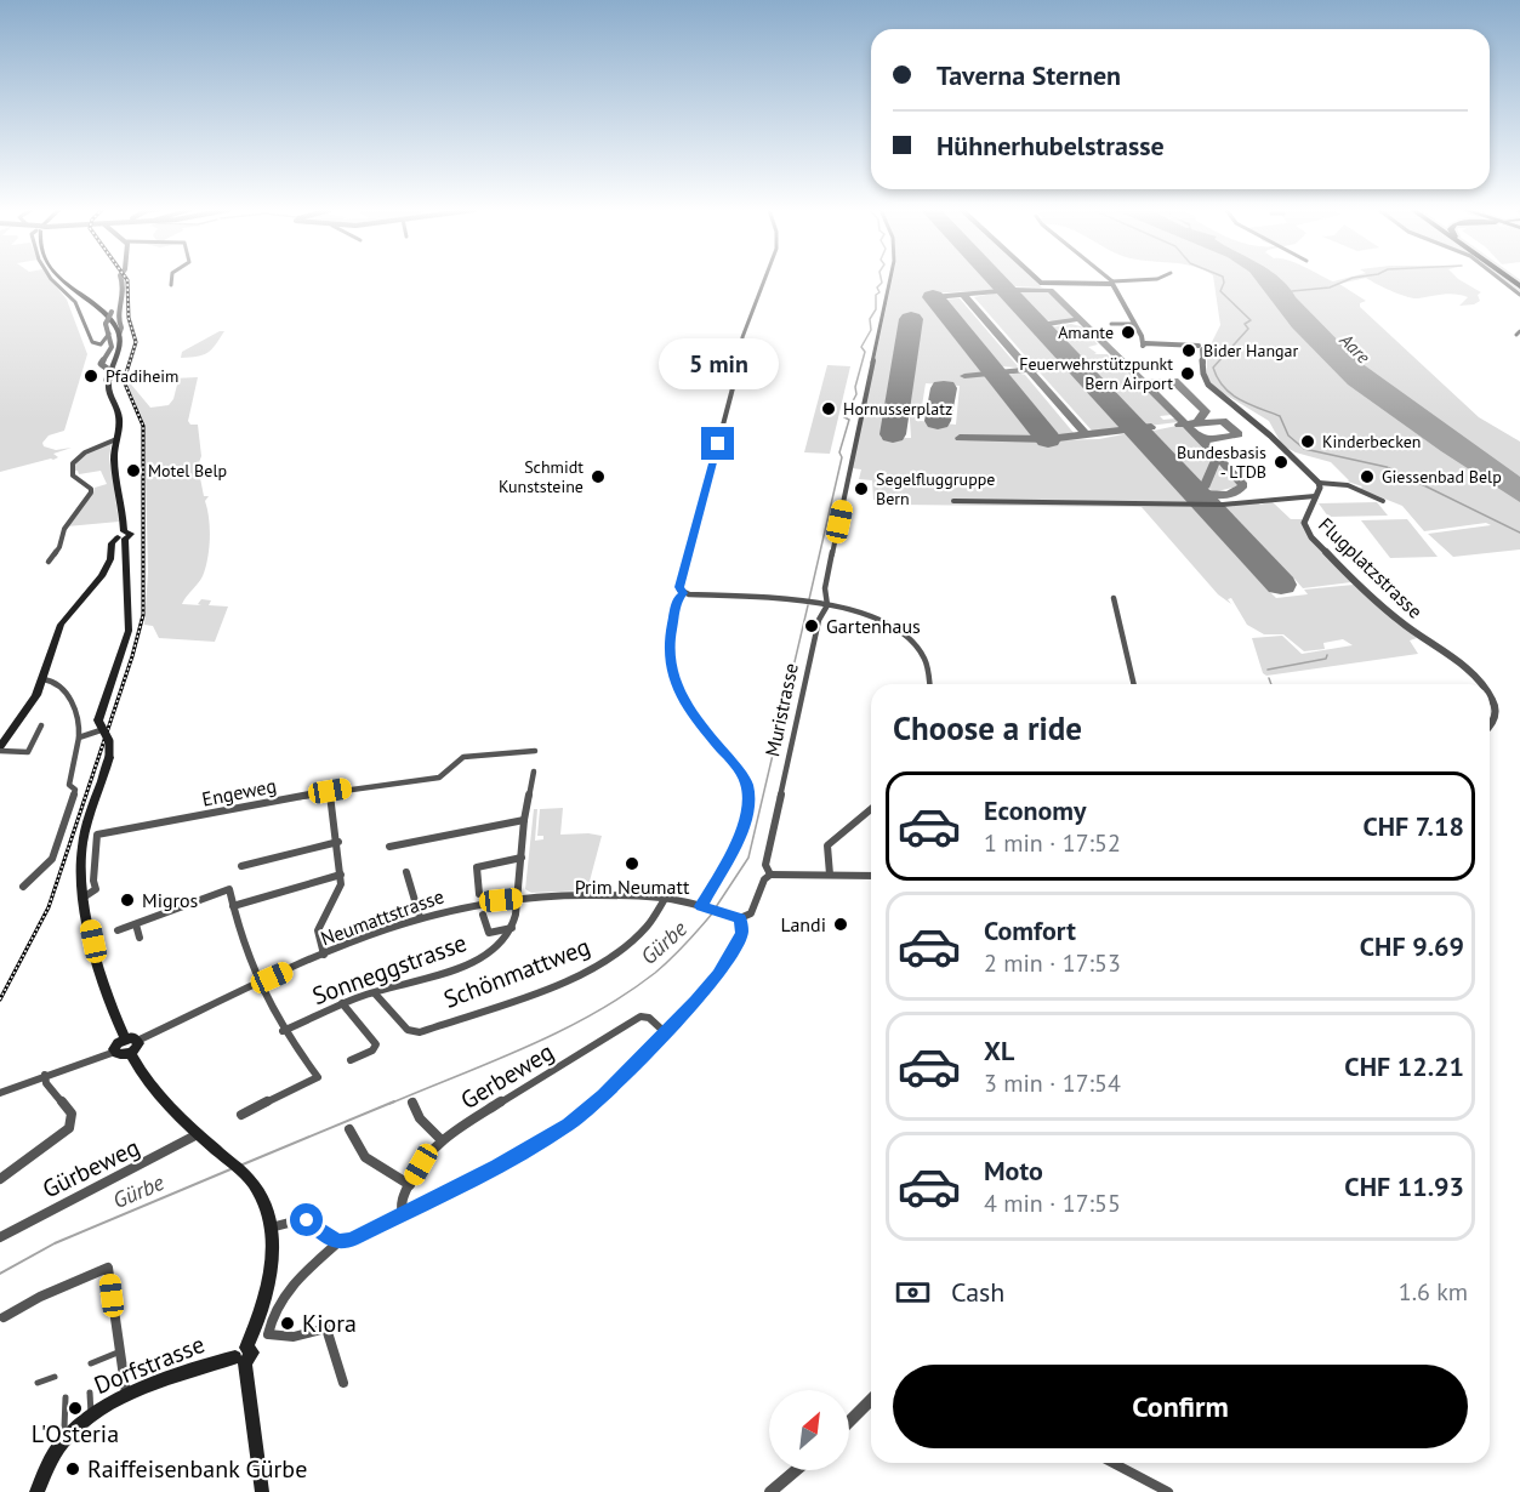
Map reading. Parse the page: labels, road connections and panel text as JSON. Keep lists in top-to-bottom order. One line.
{"streets":{"main road":["Dorfstrasse"],"street":["Flugplatzstrasse","Muristrasse","Engeweg","Neumattstrasse","Sonneggstrasse","Schönmattweg","Gerbeweg","Gürbeweg"]},"crossings":[["Muristrasse","Neumattstrasse"],["Muristrasse","Gerbeweg"],["Neumattstrasse","Schönmattweg"],["Sonneggstrasse","Schönmattweg"]],"water":["Aare","Gürbe"],"places":["Amante","Bider Hangar","Feuerwehrstützpunkt Bern Airport","Pfadiheim","Hornusserplatz","Kinderbecken","Bundesbasis - LTDB","Motel Belp","Schmidt Kunststeine","Giessenbad Belp","Segelfluggruppe Bern","Gartenhaus","Prim Neumatt","Migros","Landi","Kiora","L'Osteria","Raiffeisenbank Gürbe"],"north":"top right","page":{"banner":["Taverna Sternen","Hühnerhubelstrasse"],"bubble":"5 min","heading":"Choose a ride","list":[{"name":"Economy","note":"1 min · 17:52","value":"CHF 7.18"},{"name":"Comfort","note":"2 min · 17:53","value":"CHF 9.69"},{"name":"XL","note":"3 min · 17:54","value":"CHF 12.21"},{"name":"Moto","note":"4 min · 17:55","value":"CHF 11.93"}],"pay":["Cash","1.6 km"],"buttons":"Confirm"}}
